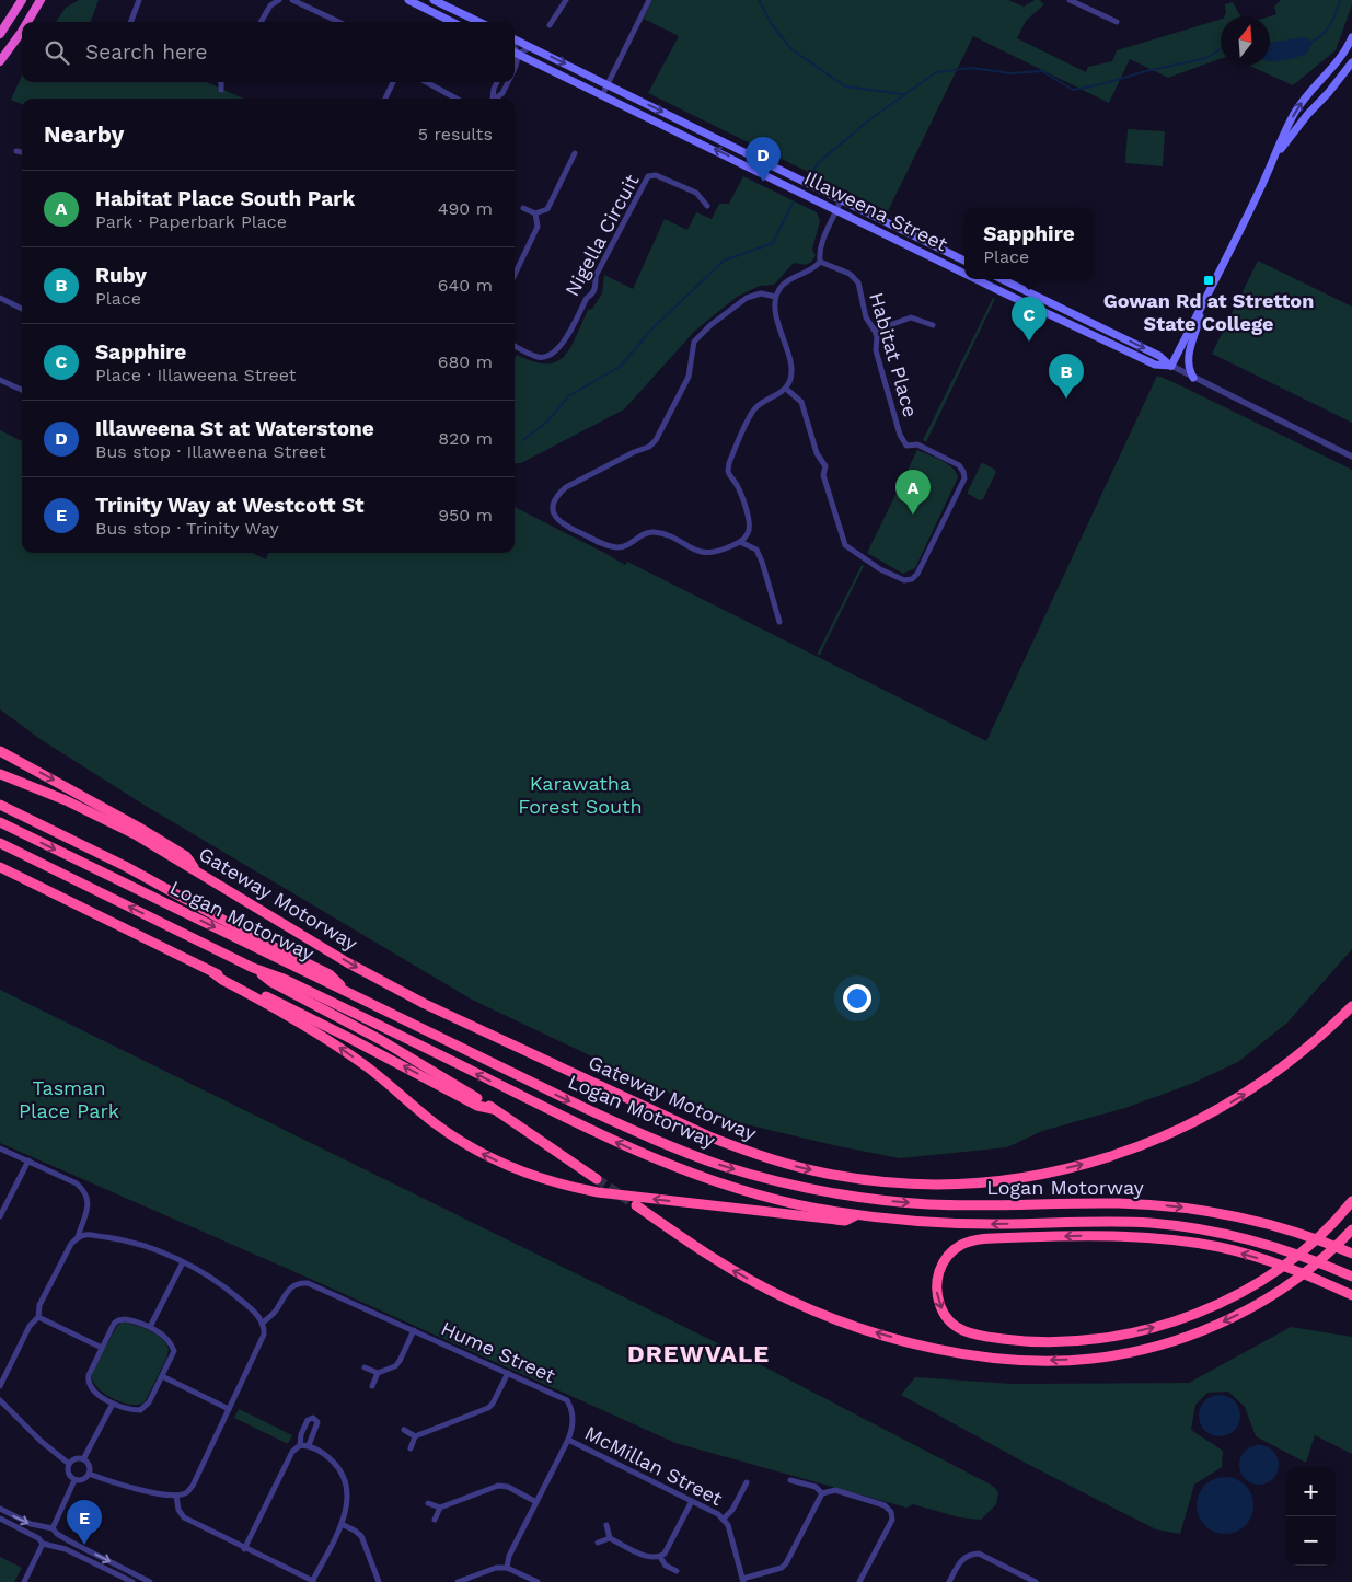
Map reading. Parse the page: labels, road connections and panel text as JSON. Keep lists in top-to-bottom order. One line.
{"streets":{"highway":["Gateway Motorway","Logan Motorway"],"main road":["Illaweena Street"],"street":["Nigella Circuit","Habitat Place","Hume Street","McMillan Street"]},"crossings":[["Hume Street","McMillan Street"]],"districts":["DREWVALE"],"parks":["Karawatha Forest South","Tasman Place Park"],"places":{"transit":["Gowan Rd at Stretton State College"]},"north":"top","page":{"search":"Search here","heading":["Nearby","5 results"],"pins":["D","C","B","A","E"],"list":[{"mark":"A","name":"Habitat Place South Park","note":"Park · Paperbark Place","value":"490 m"},{"mark":"B","name":"Ruby","note":"Place","value":"640 m"},{"mark":"C","name":"Sapphire","note":"Place · Illaweena Street","value":"680 m"},{"mark":"D","name":"Illaweena St at Waterstone","note":"Bus stop · Illaweena Street","value":"820 m"},{"mark":"E","name":"Trinity Way at Westcott St","note":"Bus stop · Trinity Way","value":"950 m"}],"popup":["Sapphire","Place"],"map_buttons":["+","−"]}}
